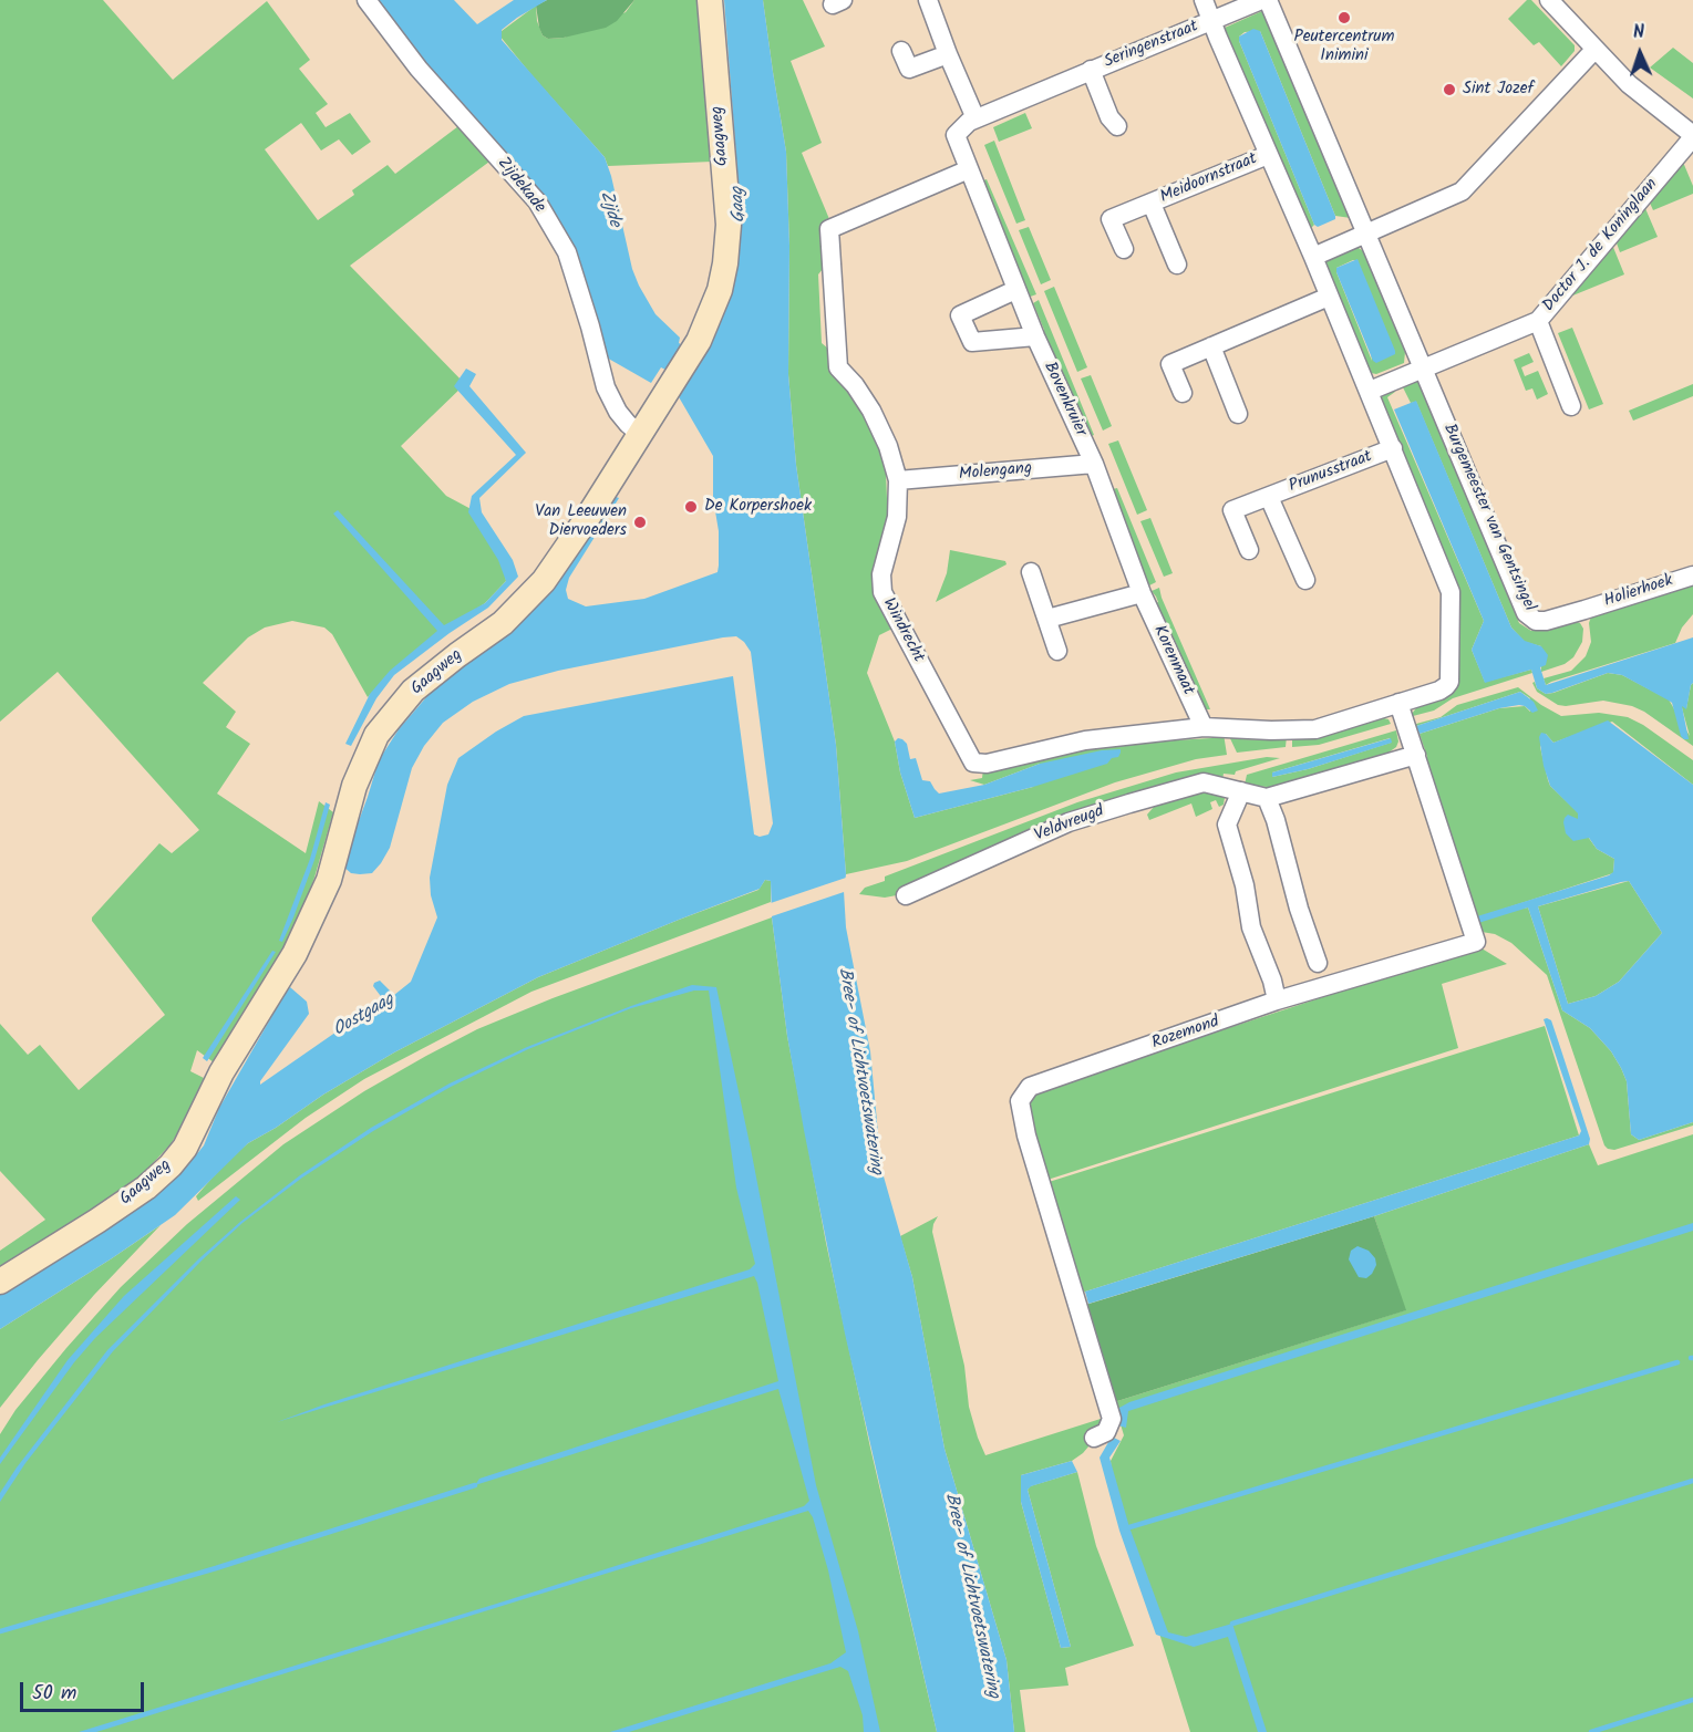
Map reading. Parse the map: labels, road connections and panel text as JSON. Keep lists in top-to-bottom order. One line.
{"streets":{"main road":["Gaagweg"],"street":["Seringenstraat","Meidoornstraat","Zijdekade","Doctor J. de Koninglaan","Bovenkruier","Molengang","Prunusstraat","Burgemeester van Gentsingel","Holierhoek","Windrecht","Korenmaat","Veldvreugd","Rozemond"]},"crossings":[["Gaagweg","Zijdekade"],["Doctor J. de Koninglaan","Burgemeester van Gentsingel"],["Bovenkruier","Molengang"],["Bovenkruier","Windrecht"],["Bovenkruier","Korenmaat"],["Molengang","Windrecht"],["Molengang","Korenmaat"],["Prunusstraat","Windrecht"],["Burgemeester van Gentsingel","Holierhoek"],["Windrecht","Korenmaat"],["Veldvreugd","Rozemond"]],"water":["Gaag","Zijde","Oostgaag","Bree- of Lichtvoetswatering"],"places":["Peutercentrum Inimini","Sint Jozef","De Korpershoek","Van Leeuwen Diervoeders"],"scale_bar":"50 m","north":"top"}
